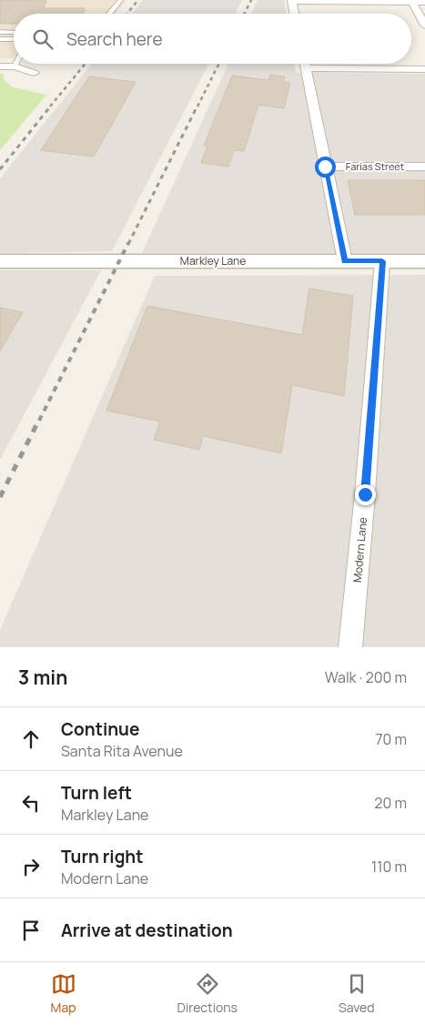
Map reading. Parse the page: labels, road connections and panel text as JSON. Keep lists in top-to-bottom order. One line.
{"streets":{"street":["Farias Street","Markley Lane","Modern Lane"]},"crossings":[["Markley Lane","Modern Lane"]],"page":{"search":"Search here","heading":["3 min","Walk · 200 m"],"list":[["Continue","Santa Rita Avenue","70 m"],["Turn left","Markley Lane","20 m"],["Turn right","Modern Lane","110 m"],"Arrive at destination"],"nav":["Map","Directions","Saved"]}}
